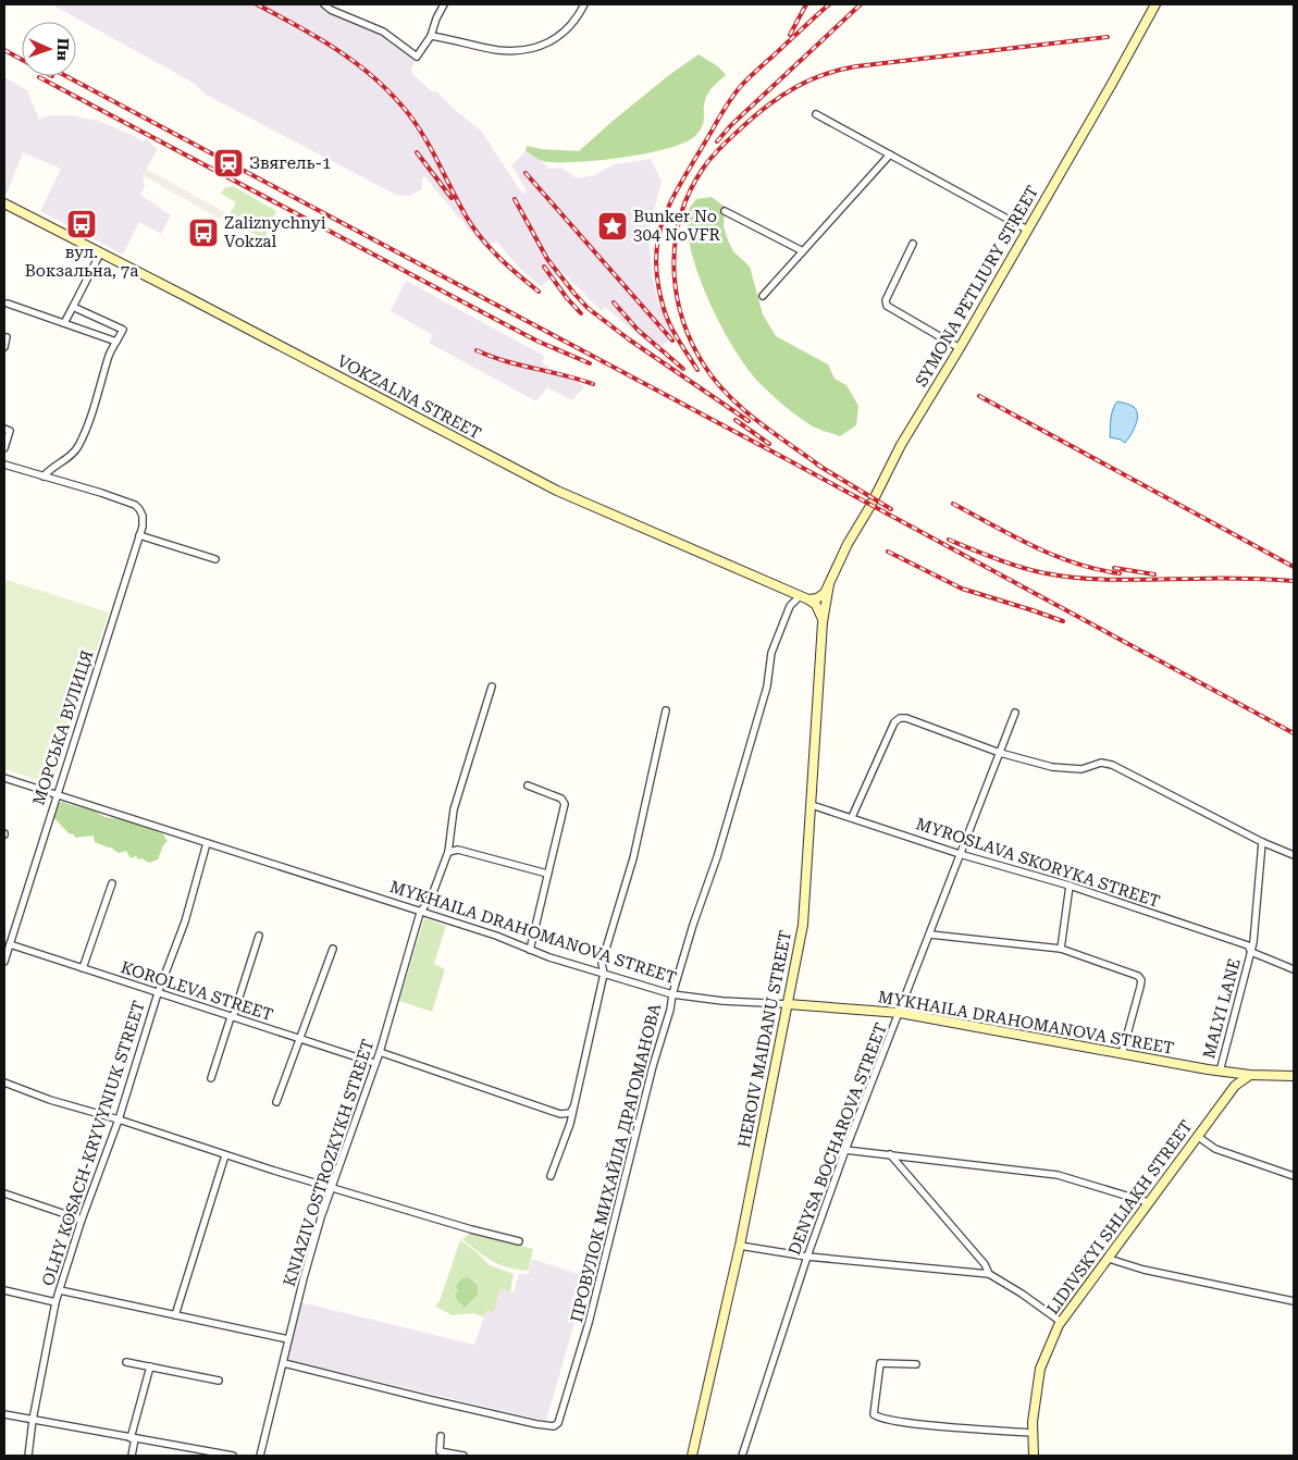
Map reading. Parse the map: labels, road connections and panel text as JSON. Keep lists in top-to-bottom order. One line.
{"streets":{"street":["SYMONA PETLIURY STREET","VOKZALNA STREET","МОРСЬКА ВУЛИЦЯ","MYROSLAVA SKORYKA STREET","MYKHAILA DRAHOMANOVA STREET","KOROLEVA STREET","MALYI LANE","HEROIV MAIDANU STREET","DENYSA BOCHAROVA STREET","OLHY KOSACH-KRYVYNIUK STREET","KNIAZIV OSTROZKYKH STREET","ПРОВУЛОК МИХАЙЛА ДРАГОМАНОВА","LIDIVSKYI SHLIAKH STREET"]},"crossings":[["SYMONA PETLIURY STREET","HEROIV MAIDANU STREET"],["VOKZALNA STREET","ПРОВУЛОК МИХАЙЛА ДРАГОМАНОВА"],["МОРСЬКА ВУЛИЦЯ","MYKHAILA DRAHOMANOVA STREET"],["МОРСЬКА ВУЛИЦЯ","KOROLEVA STREET"],["MYROSLAVA SKORYKA STREET","MALYI LANE"],["MYROSLAVA SKORYKA STREET","HEROIV MAIDANU STREET"],["MYROSLAVA SKORYKA STREET","DENYSA BOCHAROVA STREET"],["MYKHAILA DRAHOMANOVA STREET","MALYI LANE"],["MYKHAILA DRAHOMANOVA STREET","HEROIV MAIDANU STREET"],["MYKHAILA DRAHOMANOVA STREET","DENYSA BOCHAROVA STREET"],["MYKHAILA DRAHOMANOVA STREET","OLHY KOSACH-KRYVYNIUK STREET"],["MYKHAILA DRAHOMANOVA STREET","KNIAZIV OSTROZKYKH STREET"],["MYKHAILA DRAHOMANOVA STREET","ПРОВУЛОК МИХАЙЛА ДРАГОМАНОВА"],["MYKHAILA DRAHOMANOVA STREET","LIDIVSKYI SHLIAKH STREET"],["KOROLEVA STREET","OLHY KOSACH-KRYVYNIUK STREET"],["KOROLEVA STREET","KNIAZIV OSTROZKYKH STREET"],["KNIAZIV OSTROZKYKH STREET","ПРОВУЛОК МИХАЙЛА ДРАГОМАНОВА"]],"places":{"station":["Звягель-1"],"bus stop":["вул. Вокзальна, 7а","Zaliznychnyi Vokzal"],"place":["Bunker No 304 NoVFR"]},"north":"right"}
